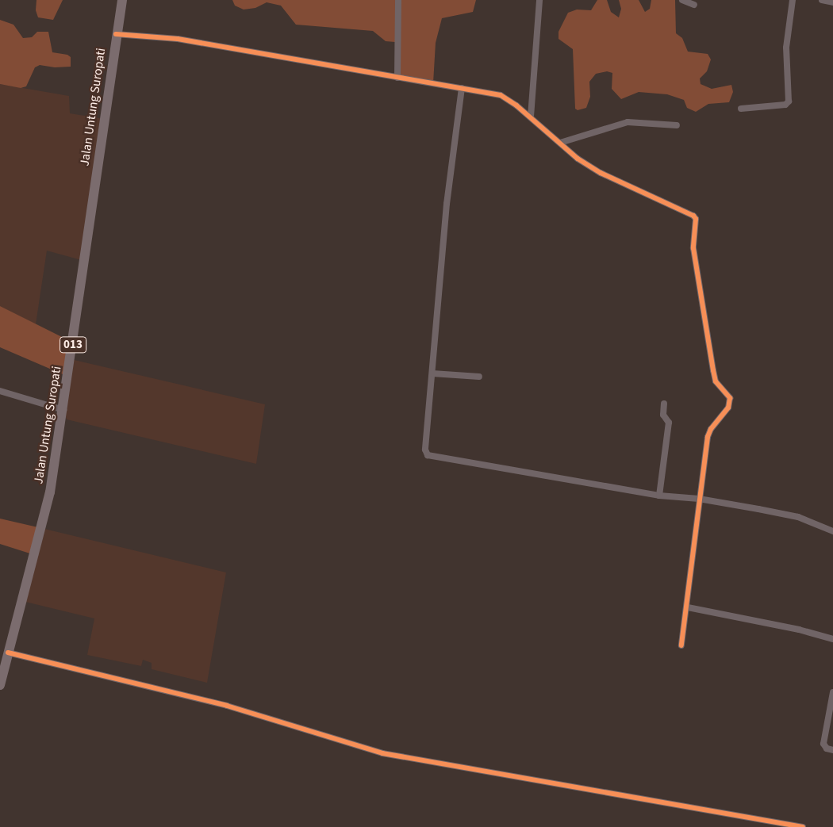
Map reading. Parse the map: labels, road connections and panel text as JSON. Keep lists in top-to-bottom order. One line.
{"streets":{"main road":["Jalan Untung Suropati","013"]}}
